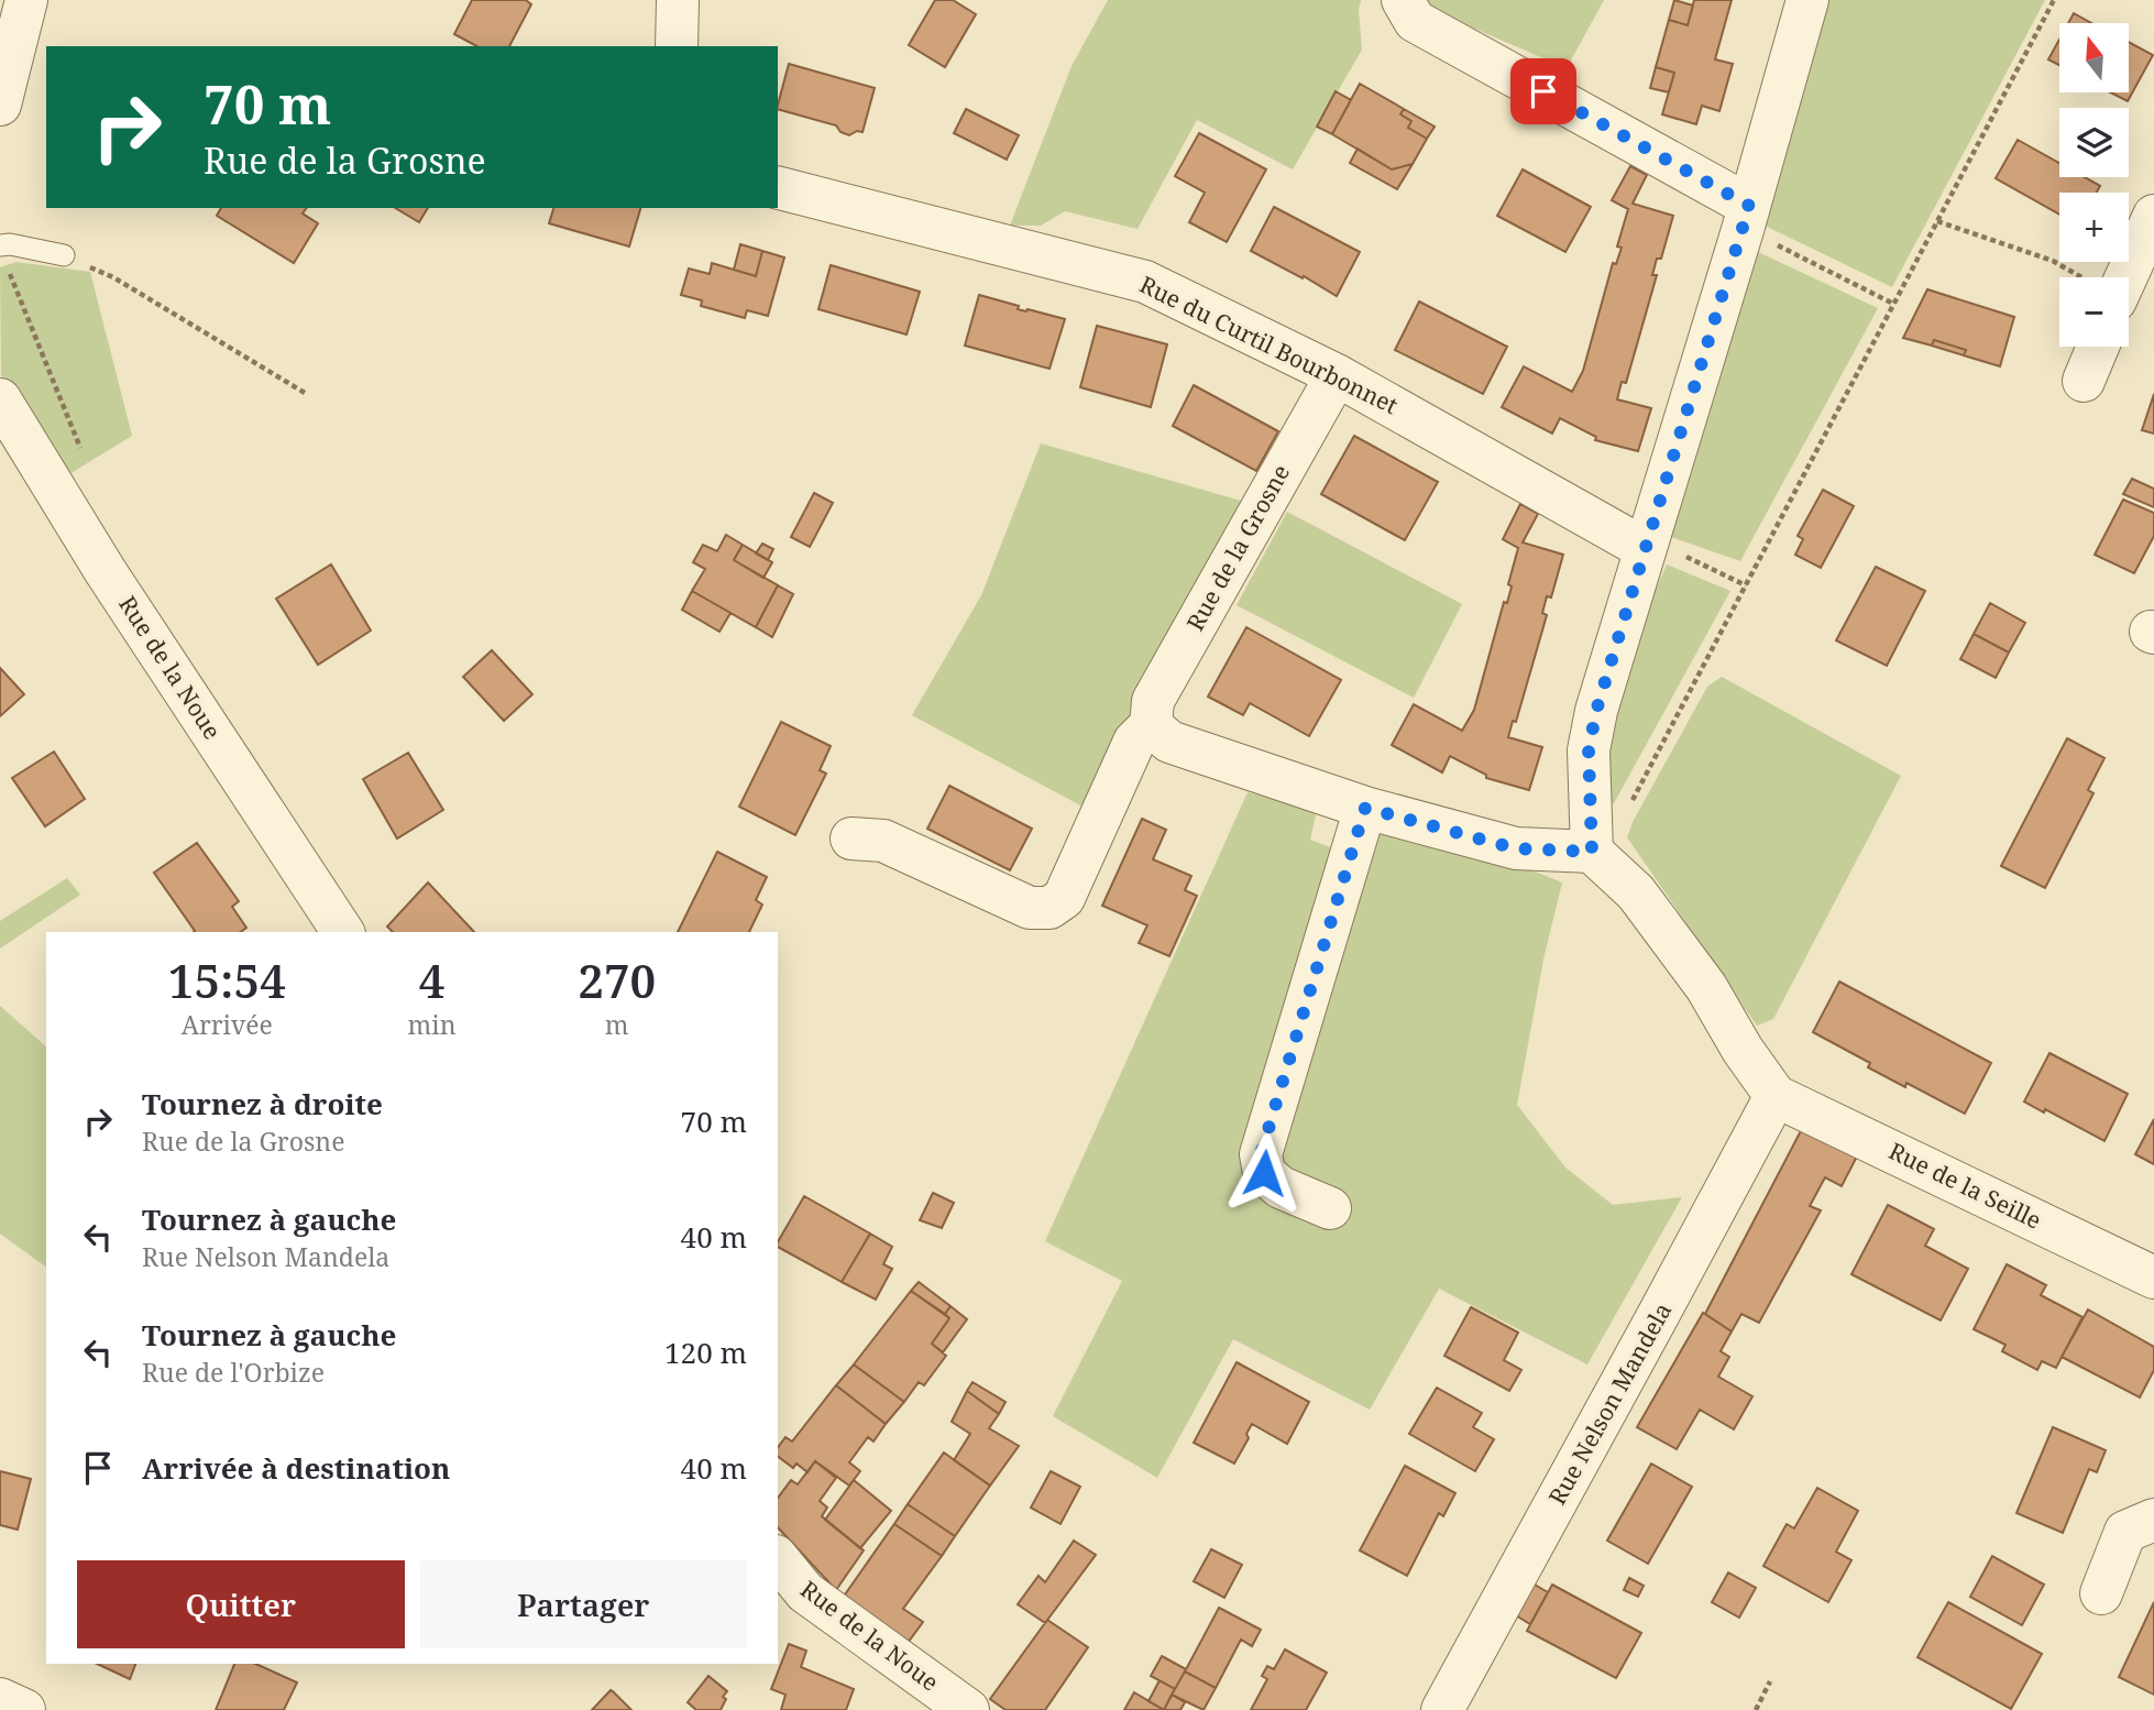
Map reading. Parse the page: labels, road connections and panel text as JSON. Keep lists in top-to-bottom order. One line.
{"streets":{"street":["Rue du Curtil Bourbonnet","Rue de la Grosne","Rue de la Noue","Rue de la Seille","Rue Nelson Mandela"]},"crossings":[["Rue du Curtil Bourbonnet","Rue de la Grosne"],["Rue de la Seille","Rue Nelson Mandela"]],"north":"top","page":{"map_buttons":["+","−"],"turn":["70 m","Rue de la Grosne"],"eta":["15:54","Arrivée","4","min","270","m"],"list":[{"name":"Tournez à droite","note":"Rue de la Grosne","value":"70 m"},{"name":"Tournez à gauche","note":"Rue Nelson Mandela","value":"40 m"},{"name":"Tournez à gauche","note":"Rue de l'Orbize","value":"120 m"},{"name":"Arrivée à destination","value":"40 m"}],"buttons":["Quitter","Partager"]}}
